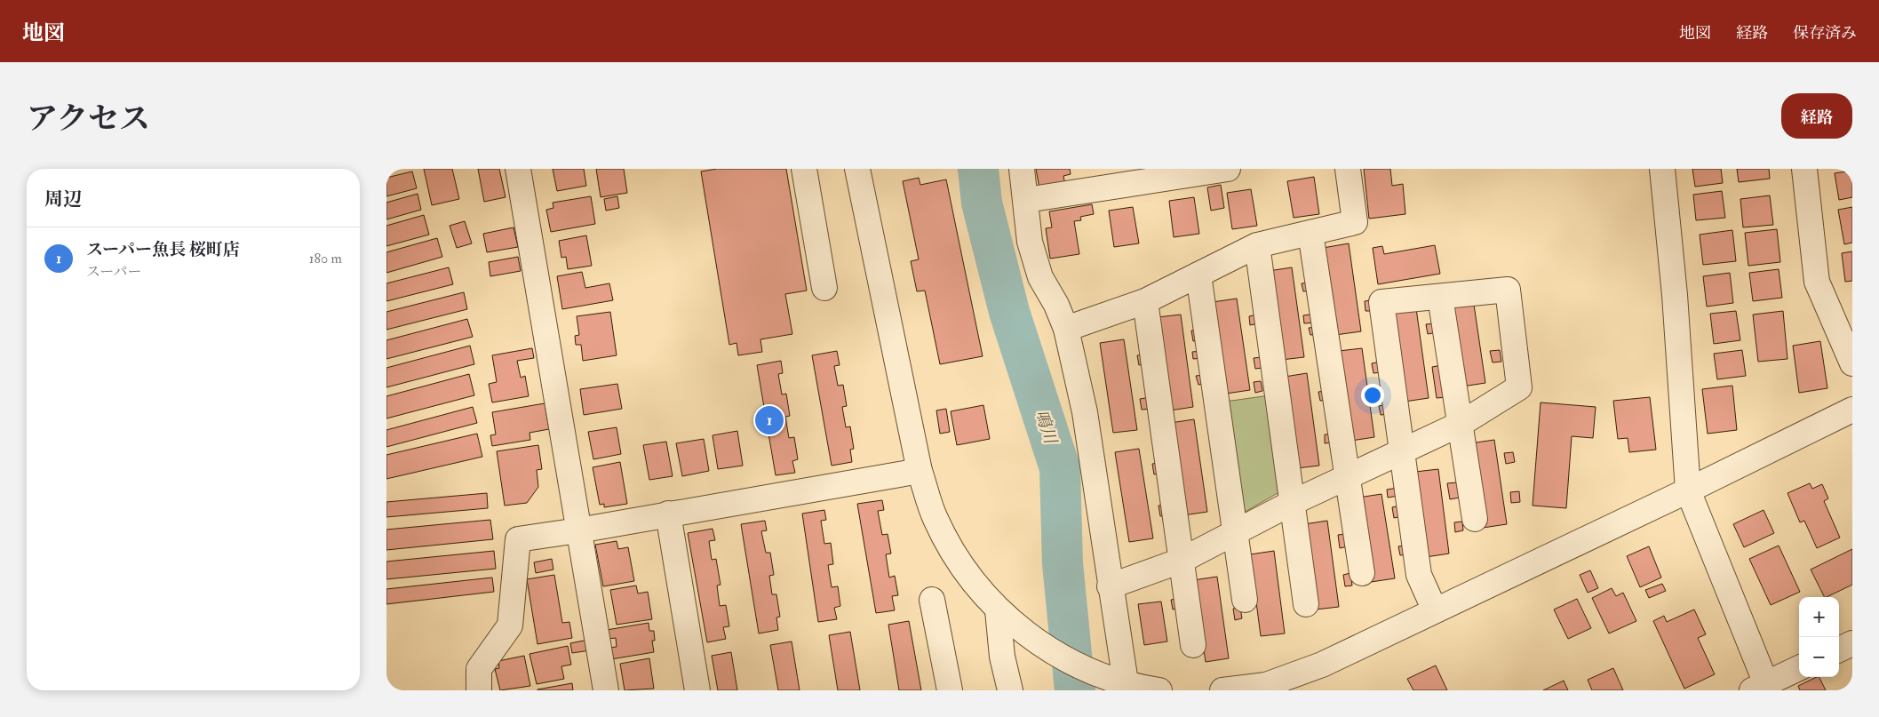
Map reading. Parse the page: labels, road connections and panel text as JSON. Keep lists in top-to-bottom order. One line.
{"water":["鳴川"],"page":{"header":"地図","nav":["地図","経路","保存済み"],"title":"アクセス","buttons":"経路","heading":"周辺","list":[{"mark":"1","name":"スーパー魚長 桜町店","note":"スーパー","value":"180 m"}],"pins":"1","map_buttons":["+","−"]}}
